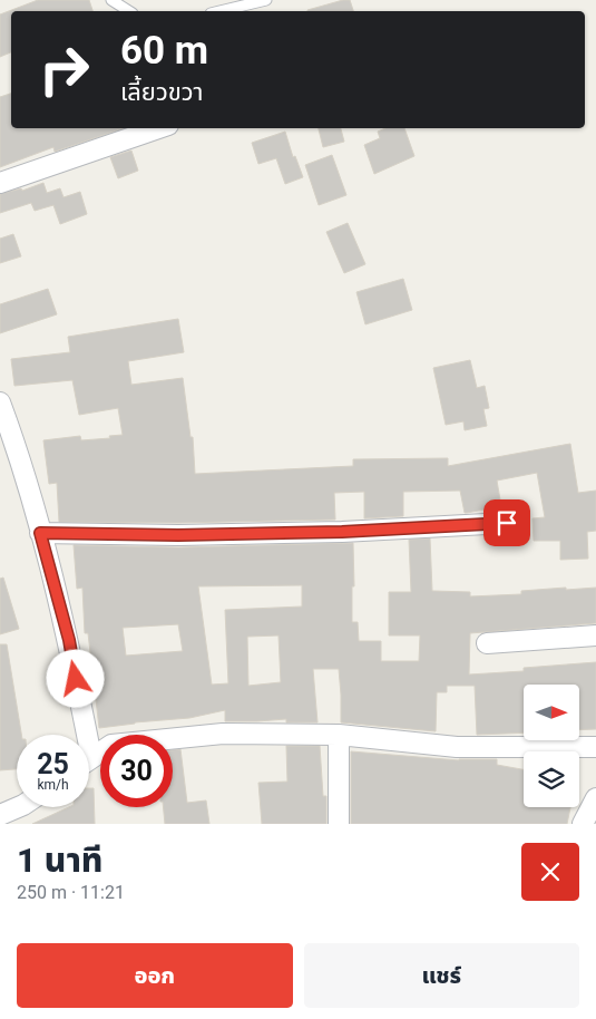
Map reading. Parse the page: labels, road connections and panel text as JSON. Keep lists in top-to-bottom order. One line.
{"north":"right","page":{"turn":["60 m","เลี้ยวขวา"],"speed":"25 km/h","limit":"30","heading":["1 นาที","250 m · 11:21"],"buttons":["ออก","แชร์"]}}
